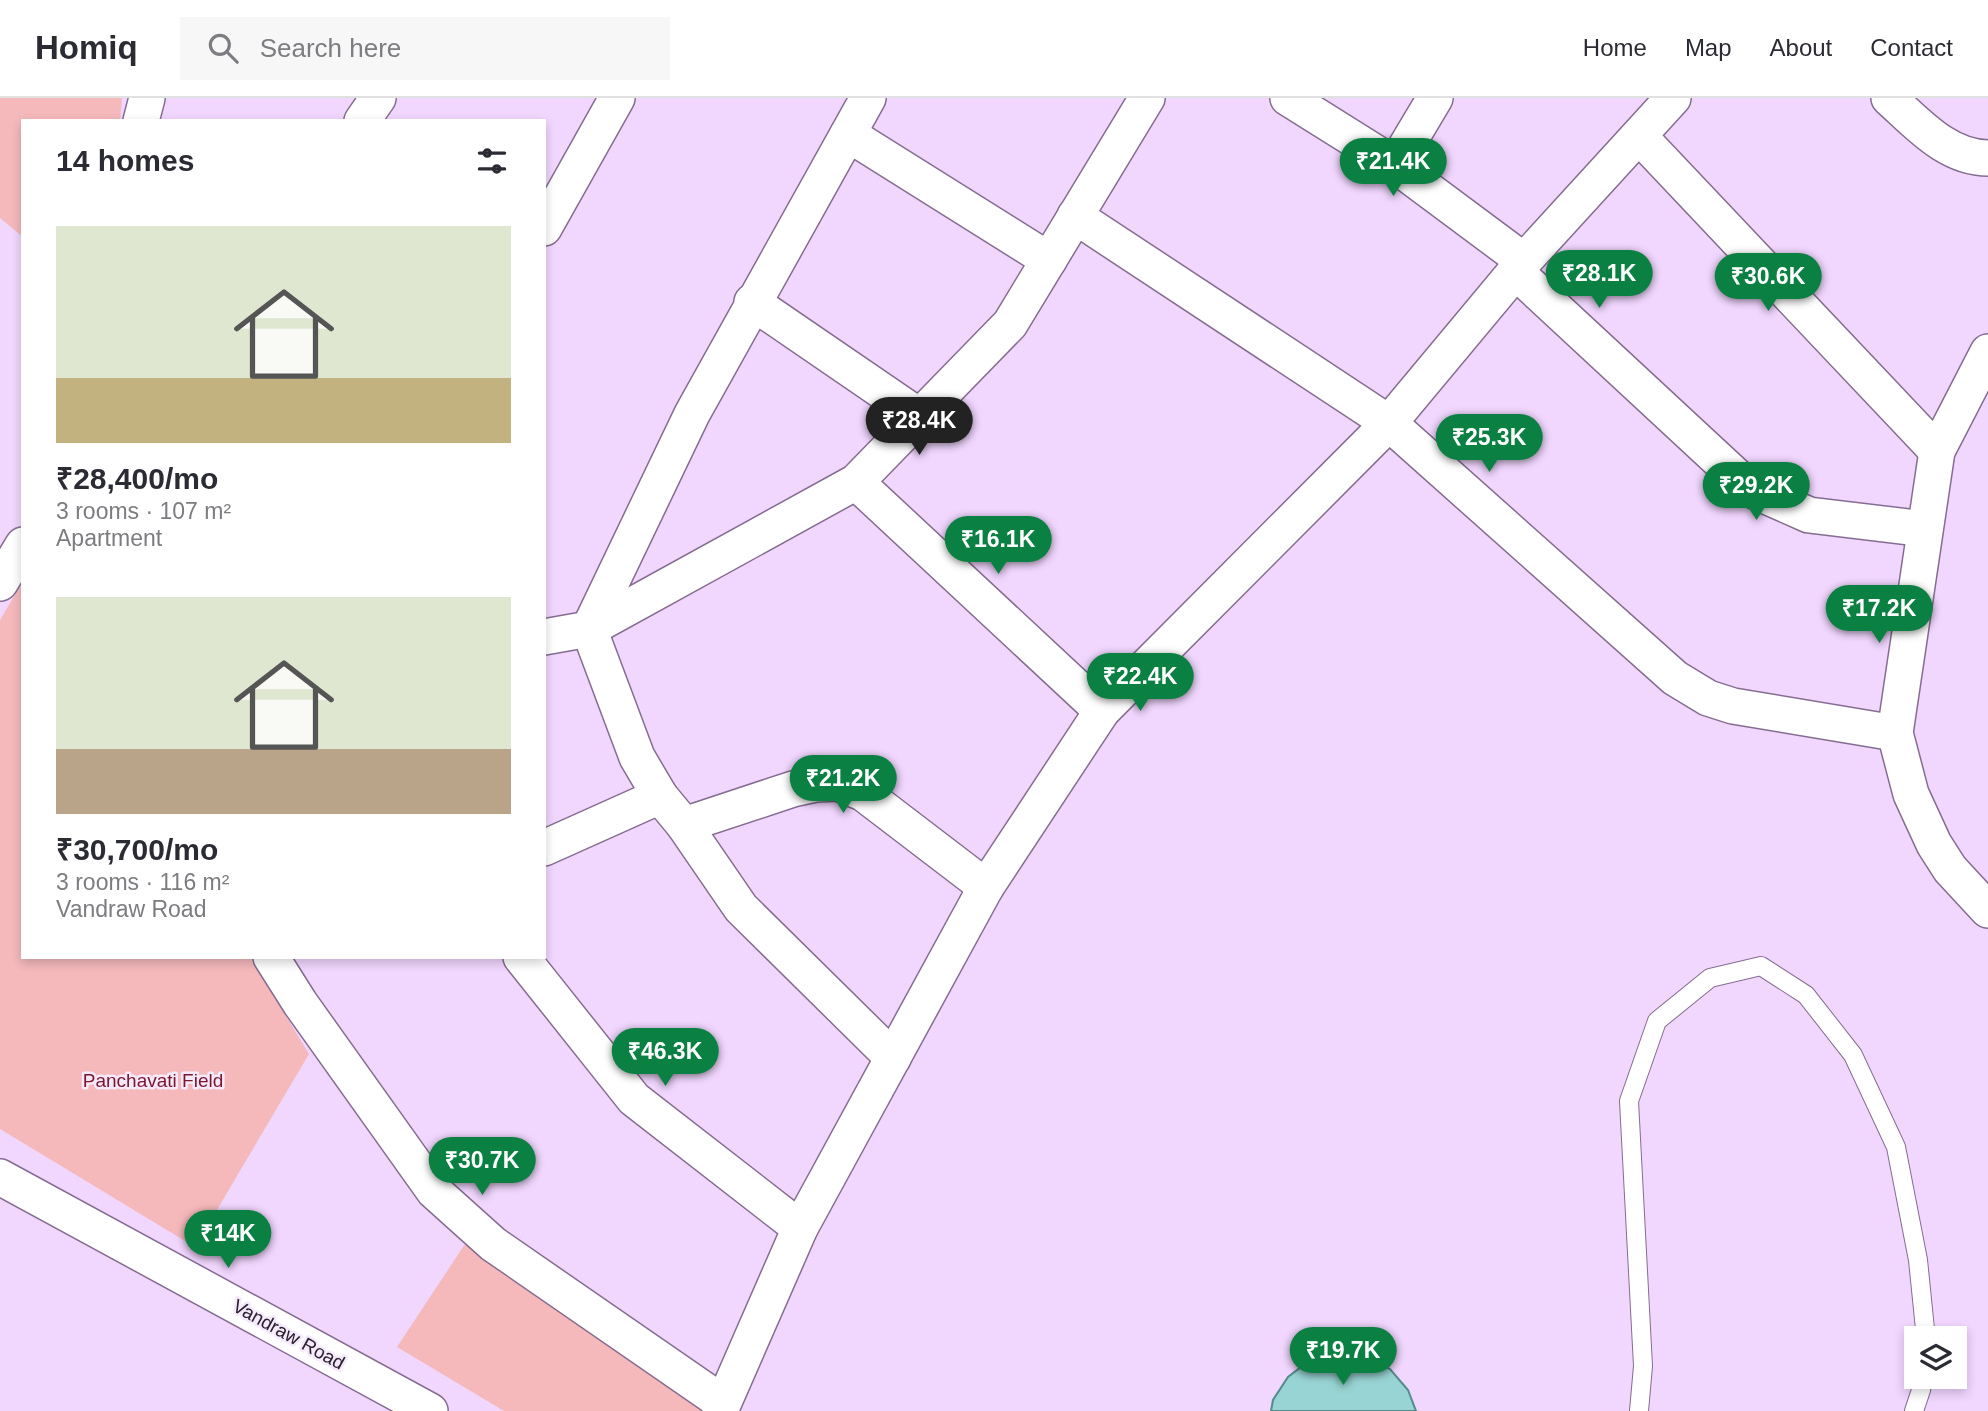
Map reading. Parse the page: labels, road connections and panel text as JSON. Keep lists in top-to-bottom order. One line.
{"streets":{"street":["Vandraw Road"]},"parks":["Panchavati Field"],"page":{"header":"Homiq","search":"Search here","nav":["Home","Map","About","Contact"],"heading":"14 homes","price":["₹21.4K","₹28.1K","₹30.6K","₹28.4K","₹25.3K","₹29.2K","₹16.1K","₹17.2K","₹22.4K","₹21.2K","₹46.3K","₹30.7K","₹14K","₹19.7K"],"list":[{"name":"₹28,400/mo","note":"3 rooms · 107 m² · Apartment"},{"name":"₹30,700/mo","note":"3 rooms · 116 m² · Vandraw Road"}]}}
